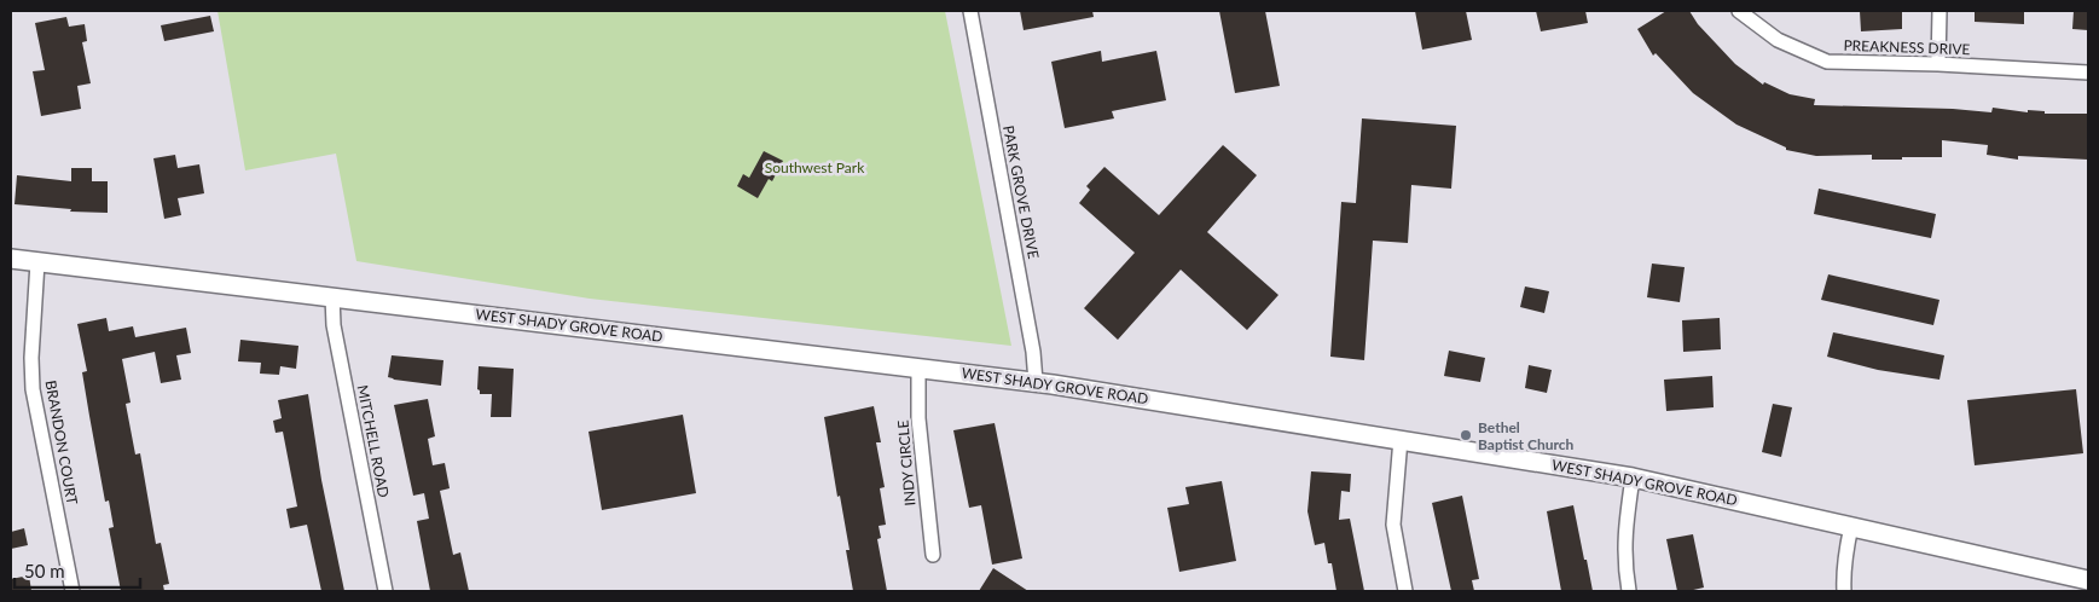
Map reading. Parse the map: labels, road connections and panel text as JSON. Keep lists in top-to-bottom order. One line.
{"streets":{"main road":["WEST SHADY GROVE ROAD"],"street":["PREAKNESS DRIVE","PARK GROVE DRIVE","MITCHELL ROAD","BRANDON COURT","INDY CIRCLE"]},"crossings":[["PARK GROVE DRIVE","WEST SHADY GROVE ROAD"],["WEST SHADY GROVE ROAD","MITCHELL ROAD"],["WEST SHADY GROVE ROAD","BRANDON COURT"],["WEST SHADY GROVE ROAD","INDY CIRCLE"]],"parks":["Southwest Park"],"places":["Bethel Baptist Church"],"scale_bar":"50 m"}
